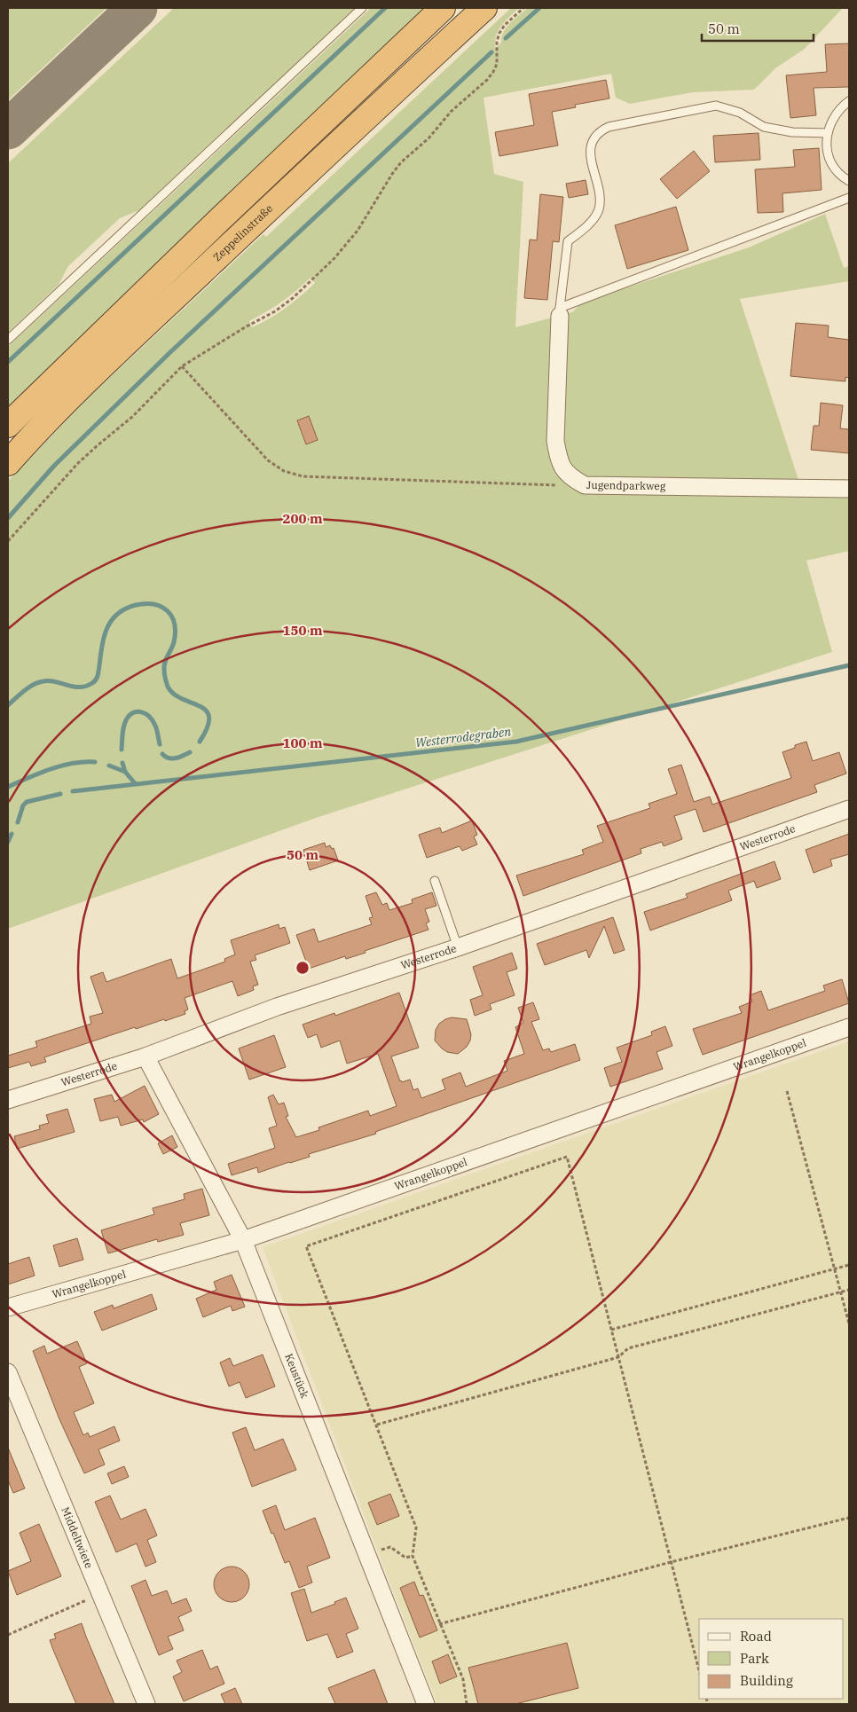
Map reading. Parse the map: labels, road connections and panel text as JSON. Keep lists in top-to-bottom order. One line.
{"streets":{"highway":["Zeppelinstraße"],"street":["Jugendparkweg","Westerrode","Wrangelkoppel","Keustück","Middeltwiete"]},"crossings":[["Westerrode","Keustück"],["Wrangelkoppel","Keustück"]],"water":["Westerrodegraben"],"legend":["Road","Park","Building"],"scale_bar":"50 m","rings":["200 m","150 m","100 m","50 m"]}
